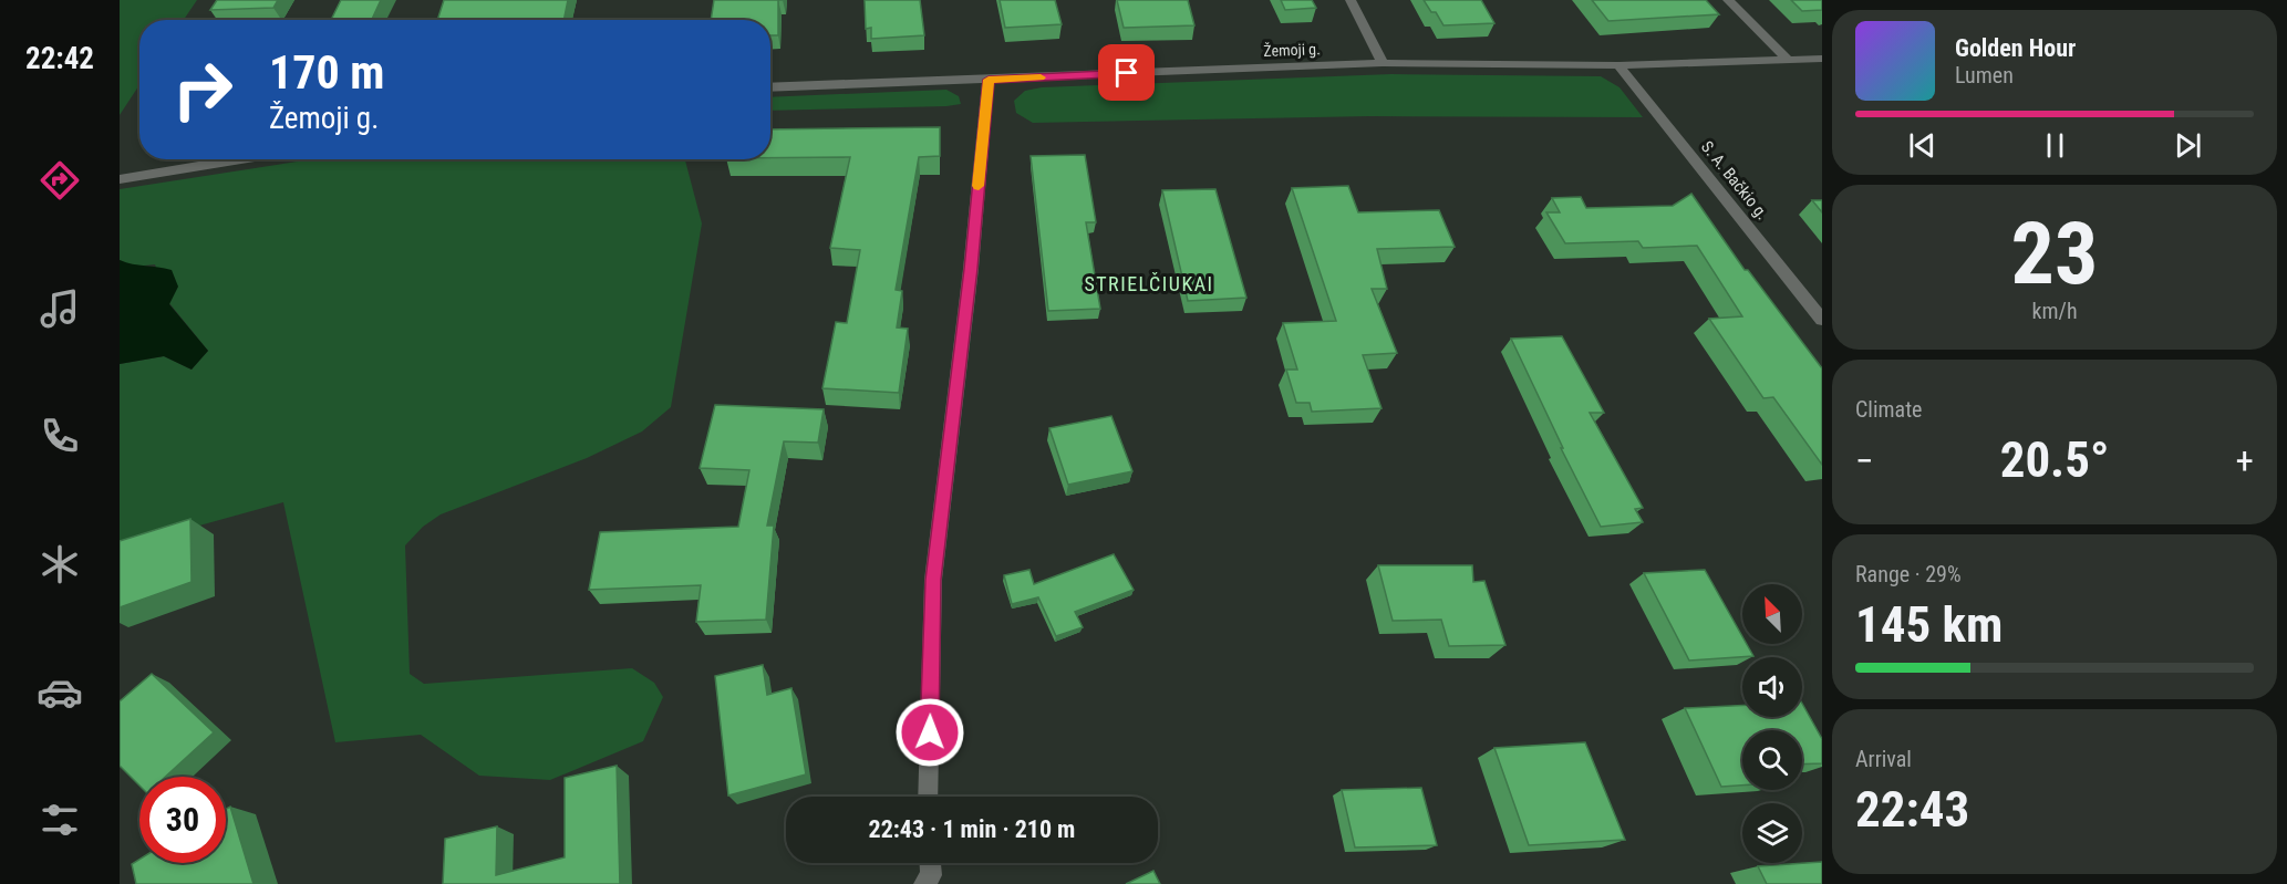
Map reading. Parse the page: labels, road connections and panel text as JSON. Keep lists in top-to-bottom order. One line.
{"streets":{"street":["Žemoji g.","S. A. Bačkio g."]},"crossings":[["Žemoji g.","S. A. Bačkio g."]],"districts":["STRIELČIUKAI"],"north":"top left","page":{"tabs":"22:42","turn":["170 m","Žemoji g."],"song":["Golden Hour","Lumen"],"tile":[["23","km/h"],"Climate",["Range · 29%","145 km"],["Arrival","22:43"]],"heat":["−","20.5°","+"],"limit":"30","trip":"22:43 · 1 min · 210 m"}}
